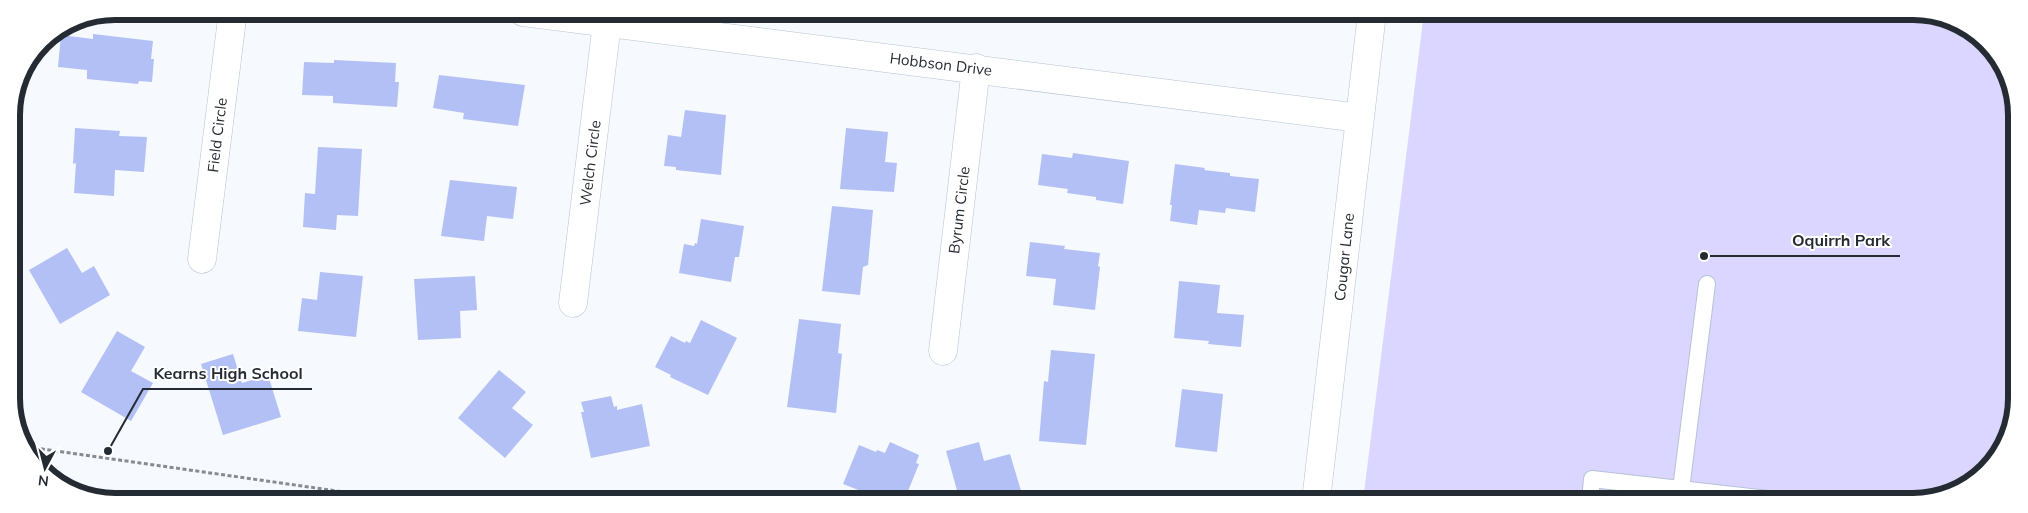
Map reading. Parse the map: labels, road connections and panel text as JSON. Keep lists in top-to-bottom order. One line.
{"streets":{"street":["Hobbson Drive","Field Circle","Welch Circle","Byrum Circle","Cougar Lane"]},"crossings":[["Hobbson Drive","Welch Circle"],["Hobbson Drive","Byrum Circle"],["Hobbson Drive","Cougar Lane"]],"places":["Oquirrh Park","Kearns High School"],"north":"bottom"}
